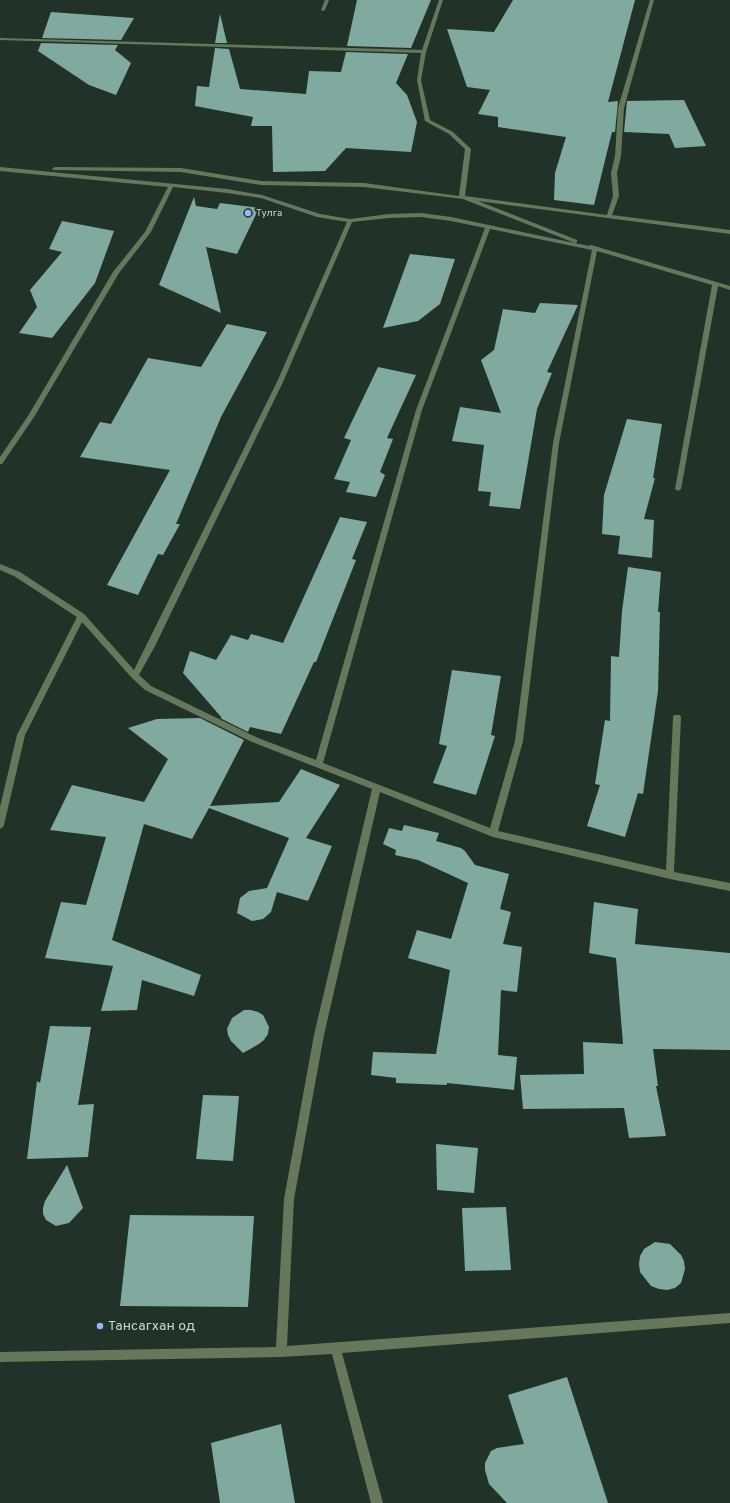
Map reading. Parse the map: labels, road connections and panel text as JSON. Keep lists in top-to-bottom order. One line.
{"places":["Тулга","Тансагхан од"]}
